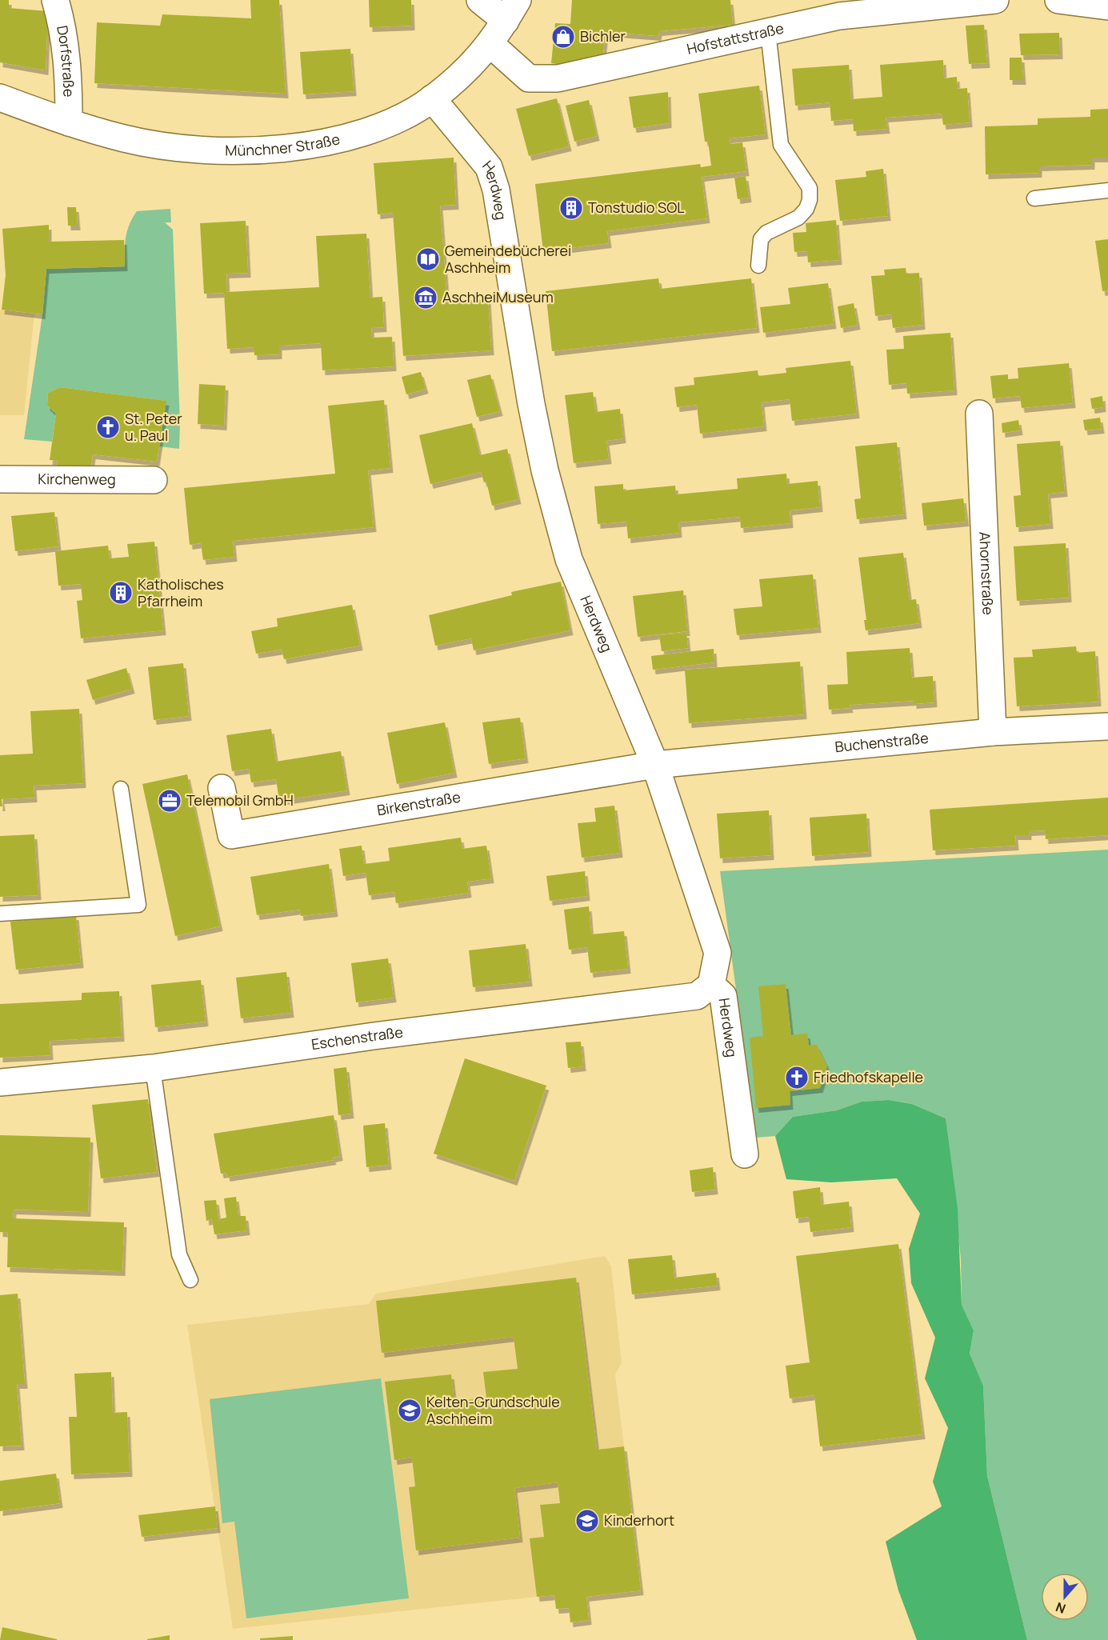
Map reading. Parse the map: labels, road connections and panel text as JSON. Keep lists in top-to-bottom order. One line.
{"streets":{"street":["Hofstattstraße","Dorfstraße","Münchner Straße","Herdweg","Kirchenweg","Ahornstraße","Buchenstraße","Birkenstraße","Eschenstraße"]},"crossings":[["Hofstattstraße","Münchner Straße"],["Dorfstraße","Münchner Straße"],["Münchner Straße","Herdweg"],["Herdweg","Buchenstraße"],["Herdweg","Birkenstraße"],["Herdweg","Eschenstraße"],["Ahornstraße","Buchenstraße"],["Buchenstraße","Birkenstraße"]],"places":{"shop":["Bichler"],"building":["Tonstudio SOL","Katholisches Pfarrheim"],"library":["Gemeindebücherei Aschheim"],"museum":["AschheiMuseum"],"church":["St. Peter u. Paul","Friedhofskapelle"],"office":["Telemobil GmbH"],"school or university":["Kelten-Grundschule Aschheim","Kinderhort"]},"north":"bottom"}
